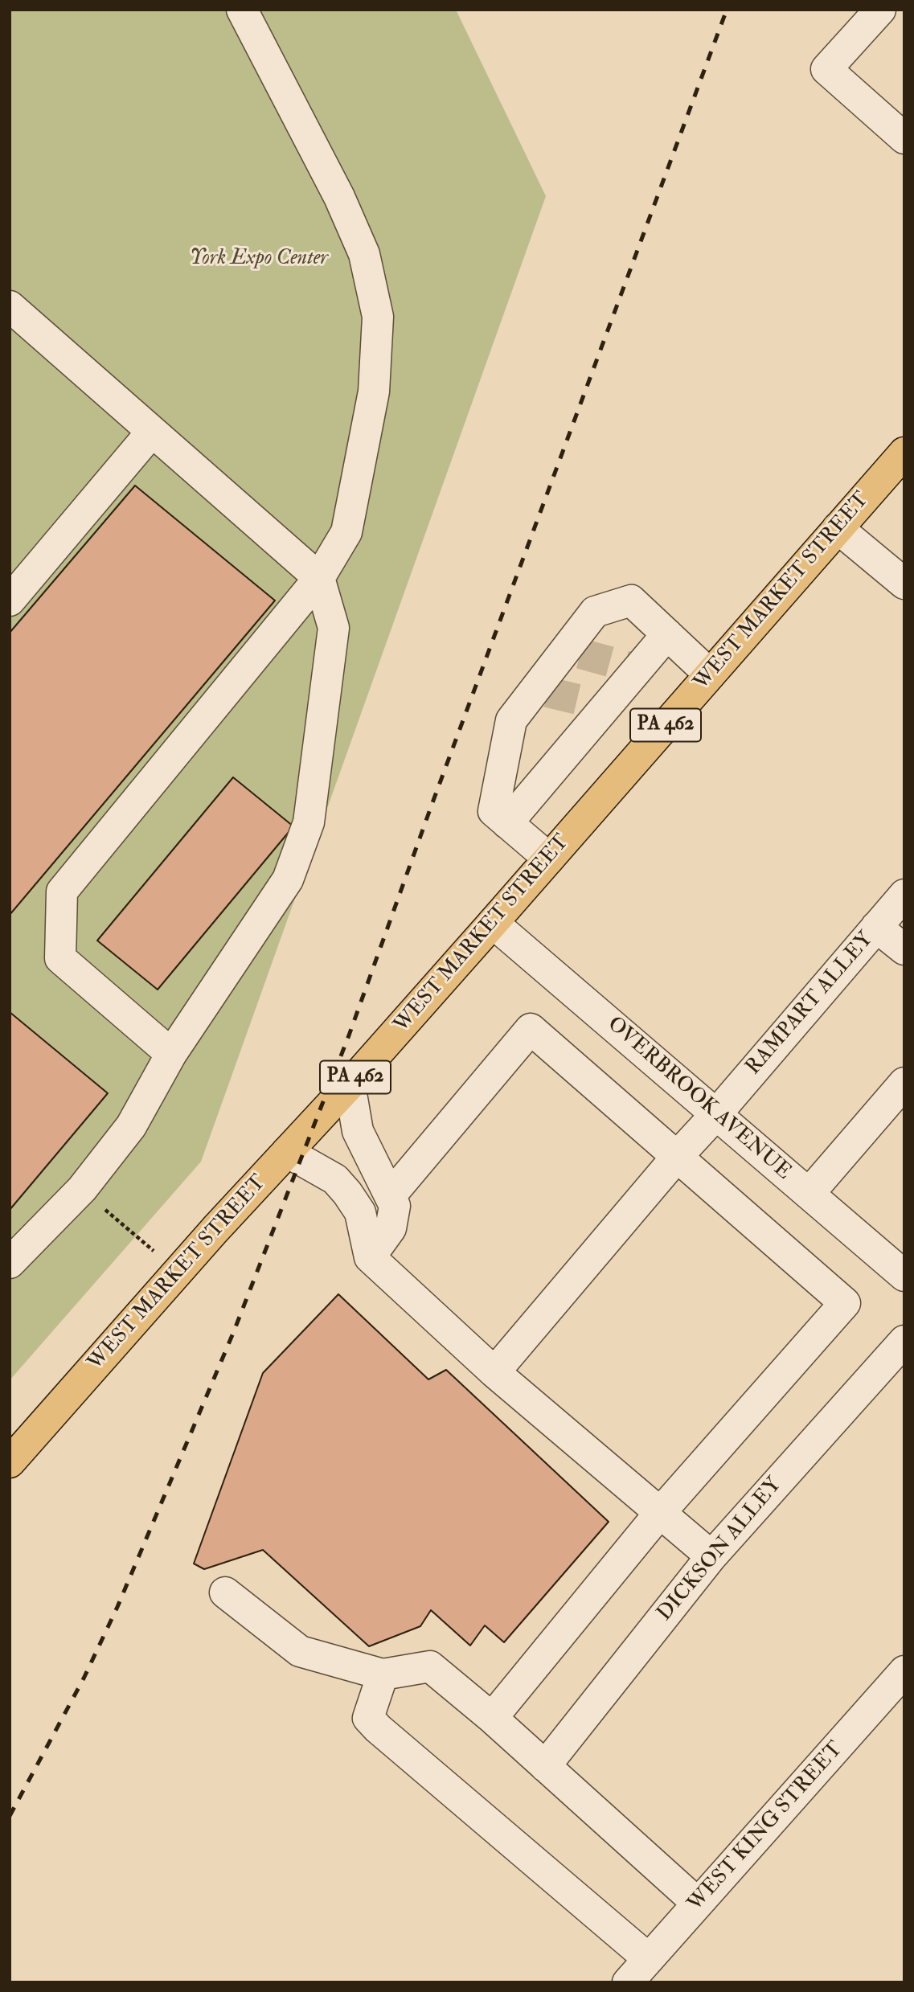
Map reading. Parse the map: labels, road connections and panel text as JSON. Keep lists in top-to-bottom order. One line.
{"streets":{"main road":["WEST MARKET STREET","PA 462"],"street":["RAMPART ALLEY","OVERBROOK AVENUE","DICKSON ALLEY","WEST KING STREET"]},"crossings":[["WEST MARKET STREET","OVERBROOK AVENUE"],["RAMPART ALLEY","OVERBROOK AVENUE"]],"parks":["York Expo Center"]}
